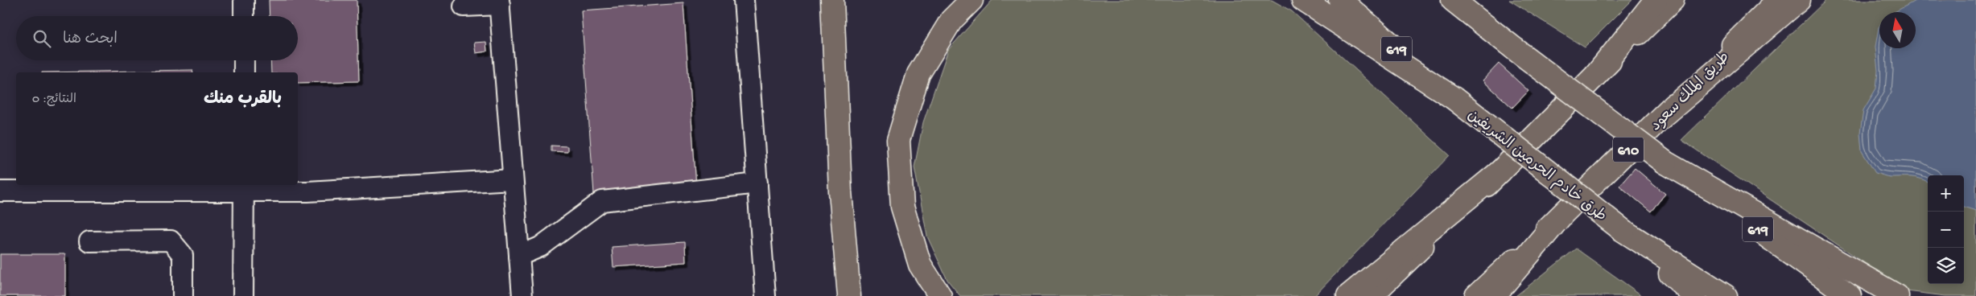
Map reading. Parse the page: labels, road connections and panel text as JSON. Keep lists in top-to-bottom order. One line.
{"streets":{"main road":["619","طريق الملك سعود","610","طرق خادم الحرمين الشريفين"]},"crossings":[["619","طرق خادم الحرمين الشريفين"]],"north":"top","page":{"search":"ابحث هنا","heading":["بالقرب منك","النتائج: 0"],"map_buttons":["+","−"]}}
